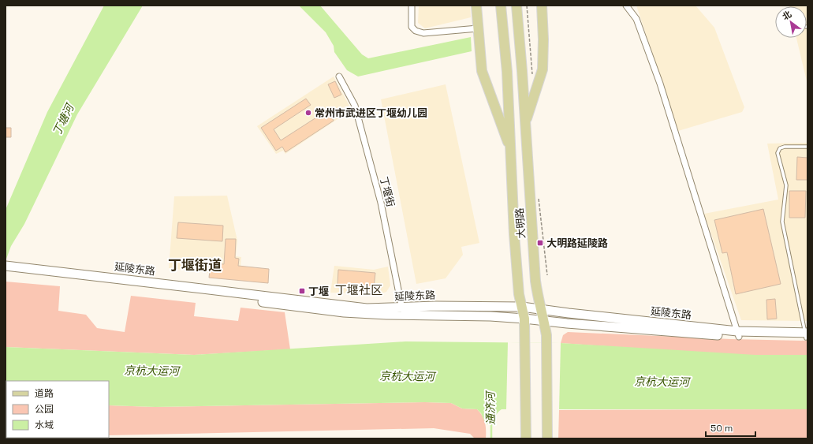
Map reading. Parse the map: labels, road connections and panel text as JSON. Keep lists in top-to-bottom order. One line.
{"streets":{"main road":["大明路","延陵东路"],"street":["丁堰街"]},"crossings":[["丁堰街","延陵东路"],["大明路","延陵东路"]],"districts":["丁堰街道","丁堰社区"],"water":["丁塘河","京杭大运河","通济河"],"places":{"other":["常州市武进区丁堰幼儿园"],"transit":["大明路延陵路","丁堰"]},"legend":["道路","公园","水域"],"scale_bar":"50 m","north":"top left"}
